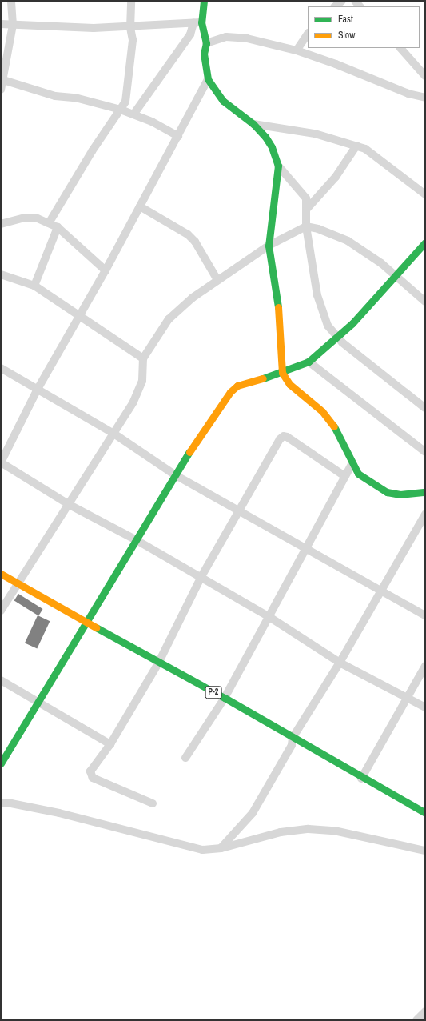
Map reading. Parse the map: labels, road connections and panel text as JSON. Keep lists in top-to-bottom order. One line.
{"streets":{"main road":["P-2"]},"legend":["Fast","Slow"]}
